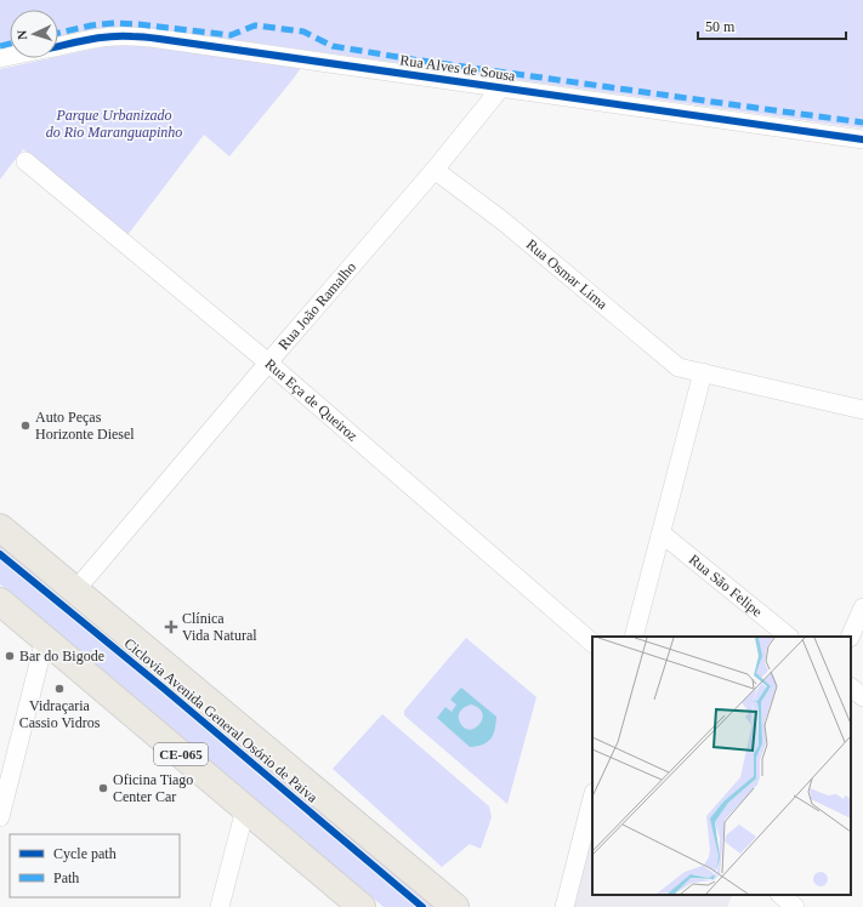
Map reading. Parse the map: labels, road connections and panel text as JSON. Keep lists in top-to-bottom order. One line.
{"streets":{"main road":["CE-065"],"street":["Rua Alves de Sousa","Rua Osmar Lima","Rua João Ramalho","Rua Eça de Queiroz","Rua São Felipe"],"cycle path":["Ciclovia Avenida General Osório de Paiva"]},"crossings":[["Rua Alves de Sousa","Rua João Ramalho"],["Rua Osmar Lima","Rua João Ramalho"],["Rua João Ramalho","Rua Eça de Queiroz"]],"parks":["Parque Urbanizado do Rio Maranguapinho"],"places":{"other":["Auto Peças Horizonte Diesel","Bar do Bigode","Vidraçaria Cassio Vidros","Oficina Tiago Center Car"],"health":["Clínica Vida Natural"]},"legend":["Cycle path","Path"],"scale_bar":"50 m","north":"left"}
